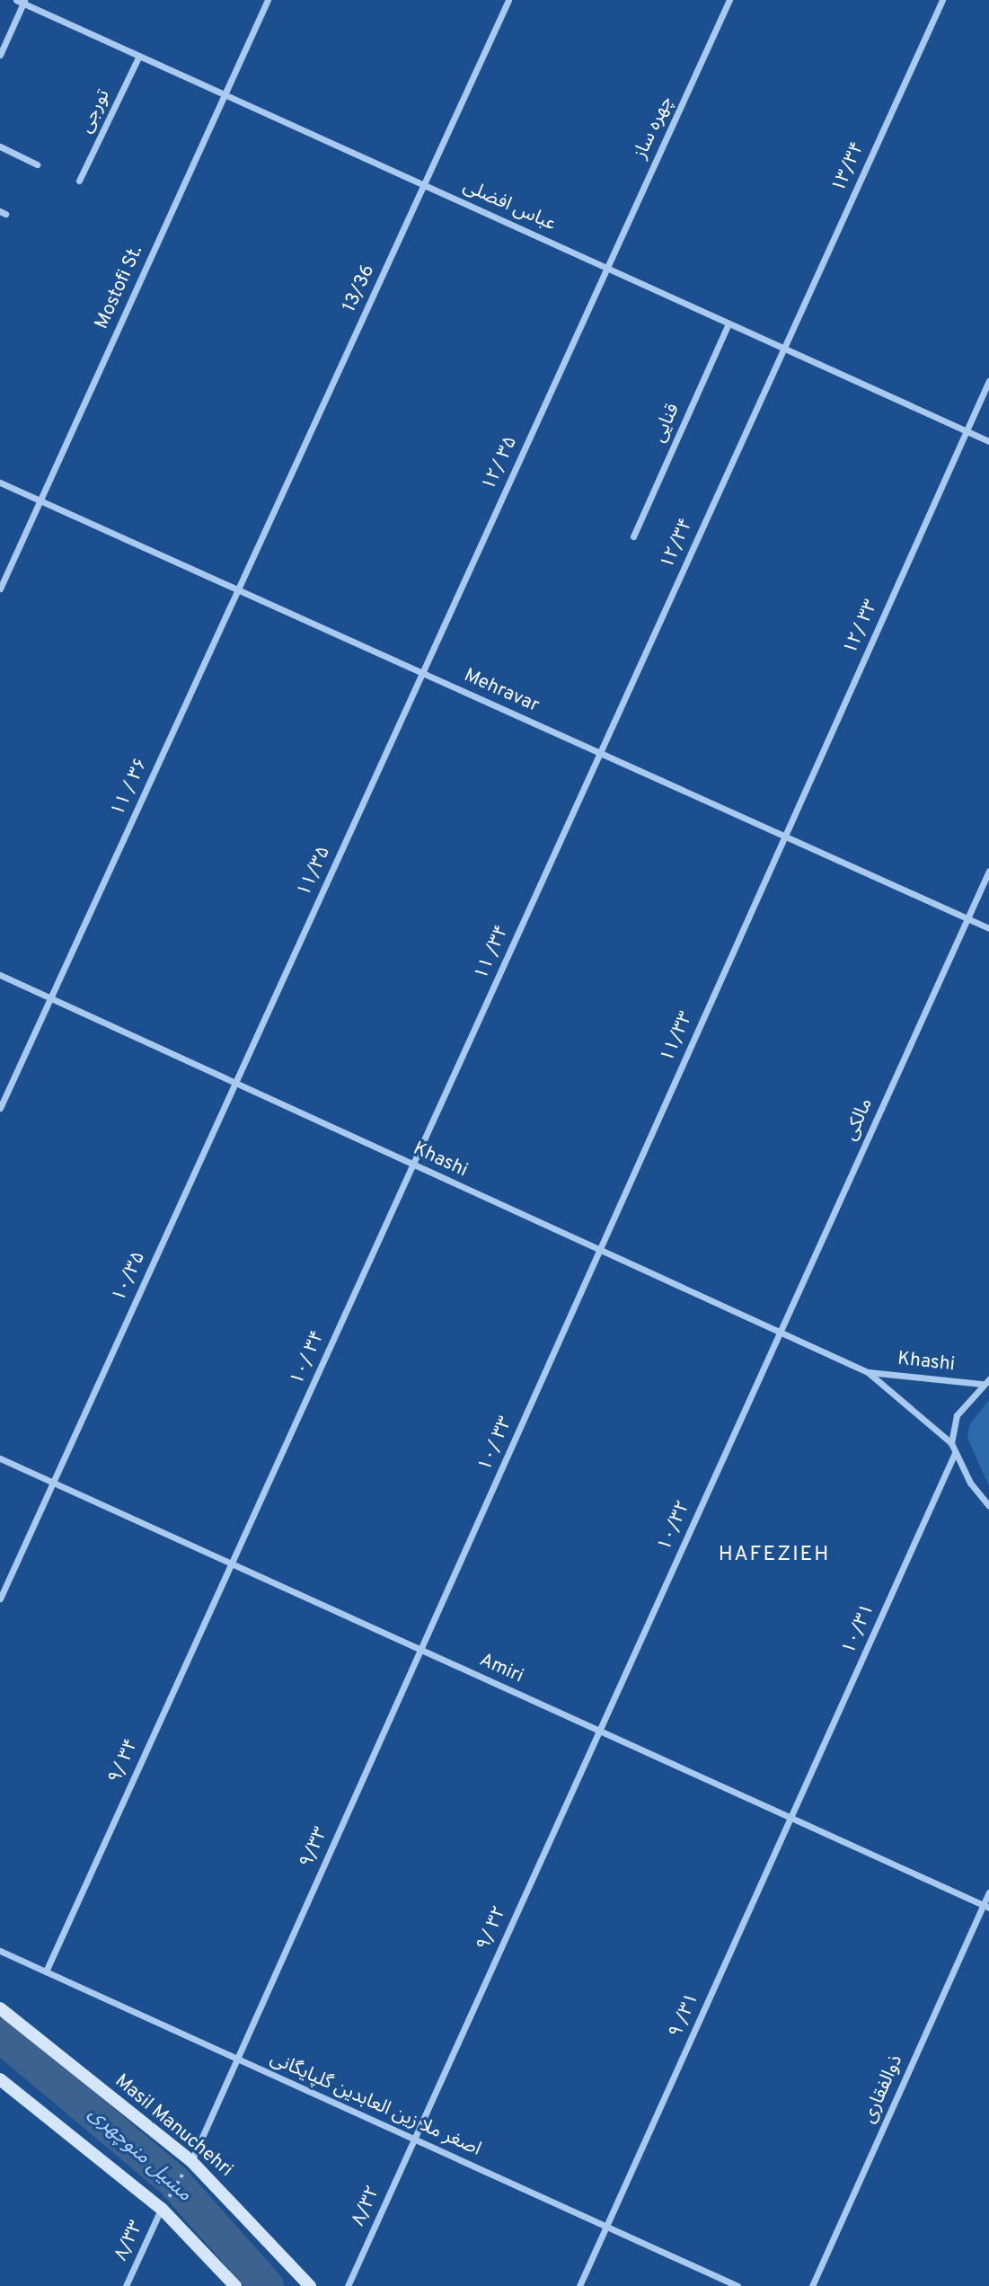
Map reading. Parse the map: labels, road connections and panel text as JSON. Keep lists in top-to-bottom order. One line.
{"streets":{"main road":["Masil Manuchehri"],"street":["تورجی","چهره ساز","۱۳/۳۴","عباس افضلی","Mostofi St.","13/36","قنایی","۱۲/ ۳۵","۱۲/۳۴","۱۲/ ۳۳","Mehravar","۱۱ / ۳۶","۱۱/۳۵","۱۱ /۳۴","۱۱/۳۳","مالکی","Khashi","۱۰/۳۵","۱۰/ ۳۴","۱۰/ ۳۳","۱۰/۳۲","۱۰/۳۱","Amiri","۹/ ۳۴","۹/۳۳","۹/ ۳۲","۹ /۳۱","ذوالفقاری","اصغر ملا زین العابدین گلپایگانی","۸/۳۲","۸/۳۳"]},"crossings":[["تورجی","عباس افضلی"],["چهره ساز","عباس افضلی"],["چهره ساز","۱۲/ ۳۵"],["۱۳/۳۴","عباس افضلی"],["۱۳/۳۴","۱۲/۳۴"],["عباس افضلی","Mostofi St."],["عباس افضلی","13/36"],["عباس افضلی","قنایی"],["عباس افضلی","۱۲/ ۳۵"],["عباس افضلی","۱۲/۳۴"],["عباس افضلی","۱۲/ ۳۳"],["Mostofi St.","Mehravar"],["13/36","Mehravar"],["13/36","۱۱ / ۳۶"],["۱۲/ ۳۵","Mehravar"],["۱۲/ ۳۵","۱۱/۳۵"],["۱۲/۳۴","Mehravar"],["۱۲/۳۴","۱۱ /۳۴"],["۱۲/ ۳۳","Mehravar"],["۱۲/ ۳۳","۱۱/۳۳"],["Mehravar","۱۱ / ۳۶"],["Mehravar","۱۱/۳۵"],["Mehravar","۱۱ /۳۴"],["Mehravar","۱۱/۳۳"],["Mehravar","مالکی"],["۱۱ / ۳۶","Khashi"],["۱۱/۳۵","Khashi"],["۱۱/۳۵","۱۰/۳۵"],["۱۱ /۳۴","Khashi"],["۱۱ /۳۴","۱۰/ ۳۴"],["۱۱/۳۳","Khashi"],["۱۱/۳۳","۱۰/ ۳۳"],["مالکی","Khashi"],["مالکی","۱۰/۳۲"],["Khashi","۱۰/۳۵"],["Khashi","۱۰/ ۳۴"],["Khashi","۱۰/ ۳۳"],["Khashi","۱۰/۳۲"],["۱۰/۳۵","Amiri"],["۱۰/ ۳۴","Amiri"],["۱۰/ ۳۴","۹/ ۳۴"],["۱۰/ ۳۳","Amiri"],["۱۰/ ۳۳","۹/۳۳"],["۱۰/۳۲","Amiri"],["۱۰/۳۲","۹/ ۳۲"],["۱۰/۳۱","Amiri"],["۱۰/۳۱","۹ /۳۱"],["Amiri","۹/ ۳۴"],["Amiri","۹/۳۳"],["Amiri","۹/ ۳۲"],["Amiri","۹ /۳۱"],["Amiri","ذوالفقاری"],["۹/ ۳۴","اصغر ملا زین العابدین گلپایگانی"],["۹/۳۳","اصغر ملا زین العابدین گلپایگانی"],["۹/۳۳","Masil Manuchehri"],["۹/ ۳۲","اصغر ملا زین العابدین گلپایگانی"],["۹/ ۳۲","۸/۳۲"],["۹ /۳۱","اصغر ملا زین العابدین گلپایگانی"],["اصغر ملا زین العابدین گلپایگانی","۸/۳۲"]],"districts":["HAFEZIEH"],"water":["مسیل منوچهری"]}
